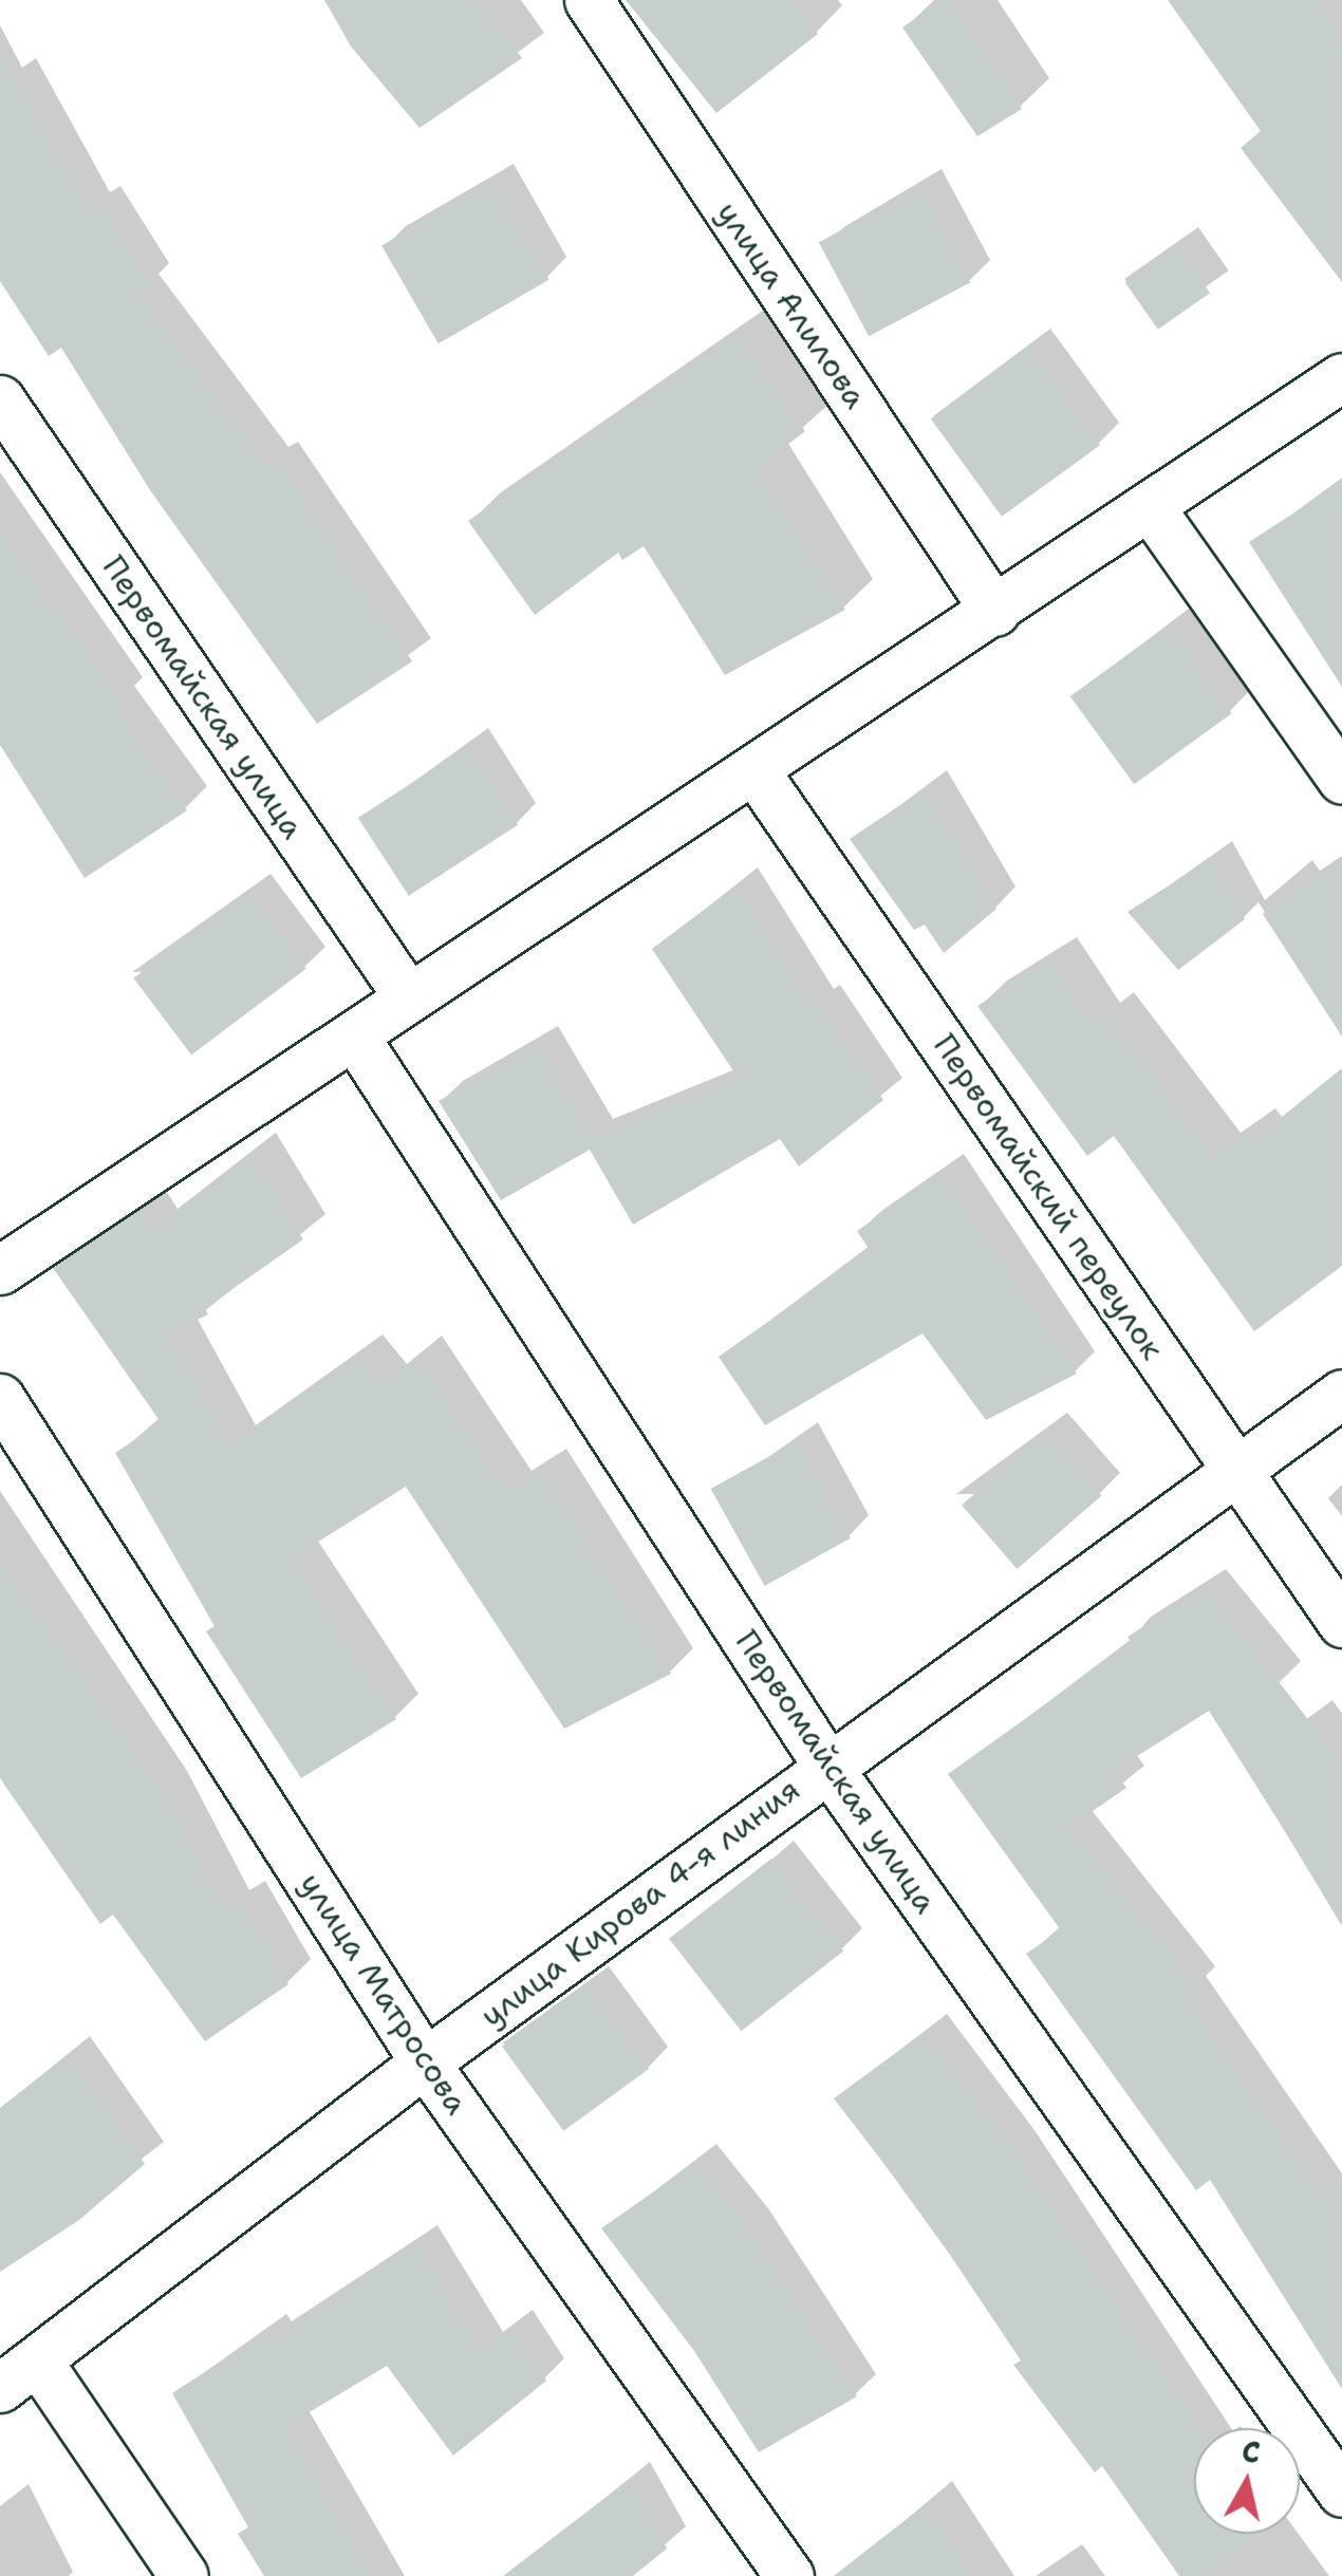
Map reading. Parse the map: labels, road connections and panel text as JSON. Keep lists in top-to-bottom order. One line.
{"streets":{"street":["улица Алилова","Первомайская улица","Первомайский переулок","улица Кирова 4-я линия","улица Матросова"]},"crossings":[["Первомайская улица","улица Кирова 4-я линия"],["Первомайский переулок","улица Кирова 4-я линия"],["улица Кирова 4-я линия","улица Матросова"]],"north":"top"}
